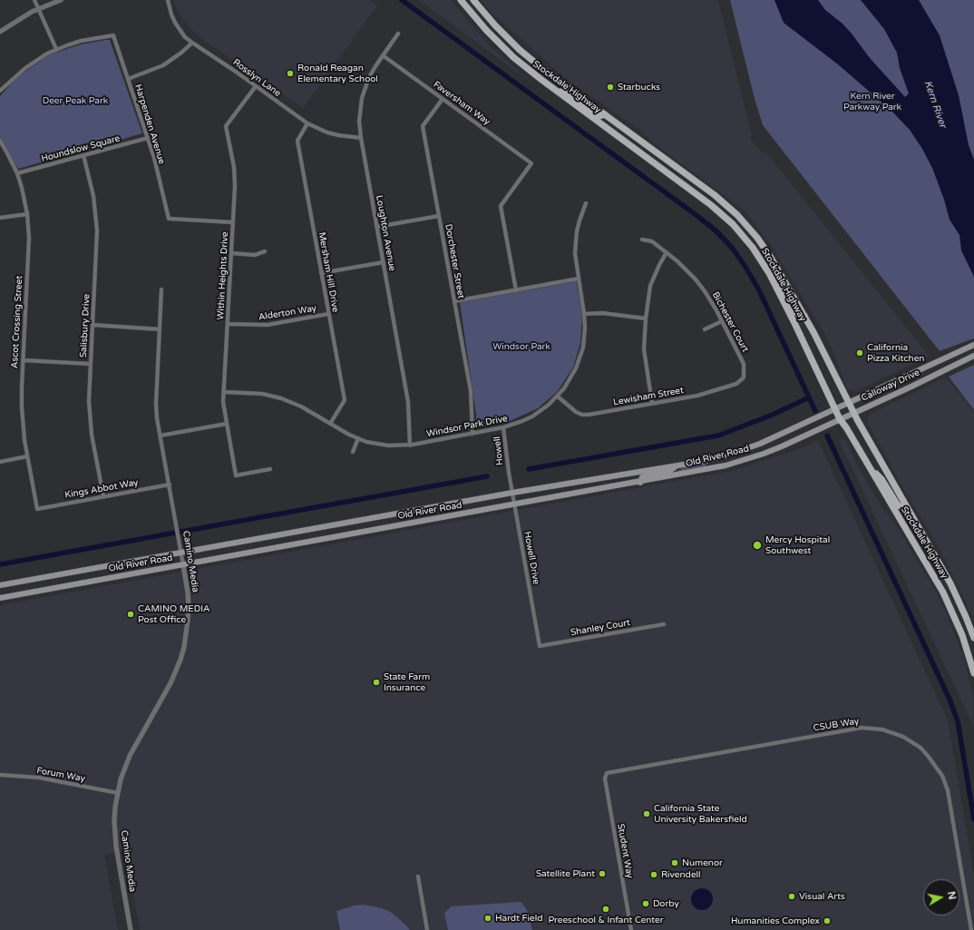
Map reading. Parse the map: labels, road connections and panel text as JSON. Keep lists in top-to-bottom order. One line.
{"streets":{"main road":["Stockdale Highway","Calloway Drive","Old River Road"],"street":["Rosslyn Lane","Faversham Way","Harpenden Avenue","Houndslow Square","Loughton Avenue","Dorchester Street","Mersham Hill Drive","Within Heights Drive","Alderton Way","Ascot Crossing Street","Bichester Court","Salisbury Drive","Lewisham Street","Windsor Park Drive","Howell","Kings Abbot Way","Howell Drive","Camino Media","Shanley Court","CSUB Way","Forum Way","Student Way"]},"crossings":[["Rosslyn Lane","Loughton Avenue"],["Rosslyn Lane","Mersham Hill Drive"],["Rosslyn Lane","Within Heights Drive"],["Stockdale Highway","Calloway Drive"],["Stockdale Highway","Old River Road"],["Faversham Way","Loughton Avenue"],["Faversham Way","Dorchester Street"],["Harpenden Avenue","Houndslow Square"],["Harpenden Avenue","Within Heights Drive"],["Houndslow Square","Ascot Crossing Street"],["Houndslow Square","Salisbury Drive"],["Loughton Avenue","Windsor Park Drive"],["Dorchester Street","Windsor Park Drive"],["Mersham Hill Drive","Alderton Way"],["Mersham Hill Drive","Windsor Park Drive"],["Within Heights Drive","Alderton Way"],["Within Heights Drive","Windsor Park Drive"],["Ascot Crossing Street","Kings Abbot Way"],["Bichester Court","Lewisham Street"],["Salisbury Drive","Kings Abbot Way"],["Calloway Drive","Old River Road"],["Lewisham Street","Windsor Park Drive"],["Windsor Park Drive","Howell"],["Howell","Howell Drive"],["Old River Road","Howell Drive"],["Old River Road","Camino Media"],["Kings Abbot Way","Camino Media"],["Howell Drive","Shanley Court"],["Camino Media","Forum Way"],["CSUB Way","Student Way"]],"water":["Kern River"],"parks":["Kern River Parkway Park","Deer Peak Park","Windsor Park"],"places":["Ronald Reagan Elementary School","Starbucks","California Pizza Kitchen","Mercy Hospital Southwest","CAMINO MEDIA Post Office","State Farm Insurance","California State University Bakersfield","Numenor","Satellite Plant","Rivendell","Visual Arts","Dorby","Preeschool & Infant Center","Hardt Field","Humanities Complex"],"north":"right"}
